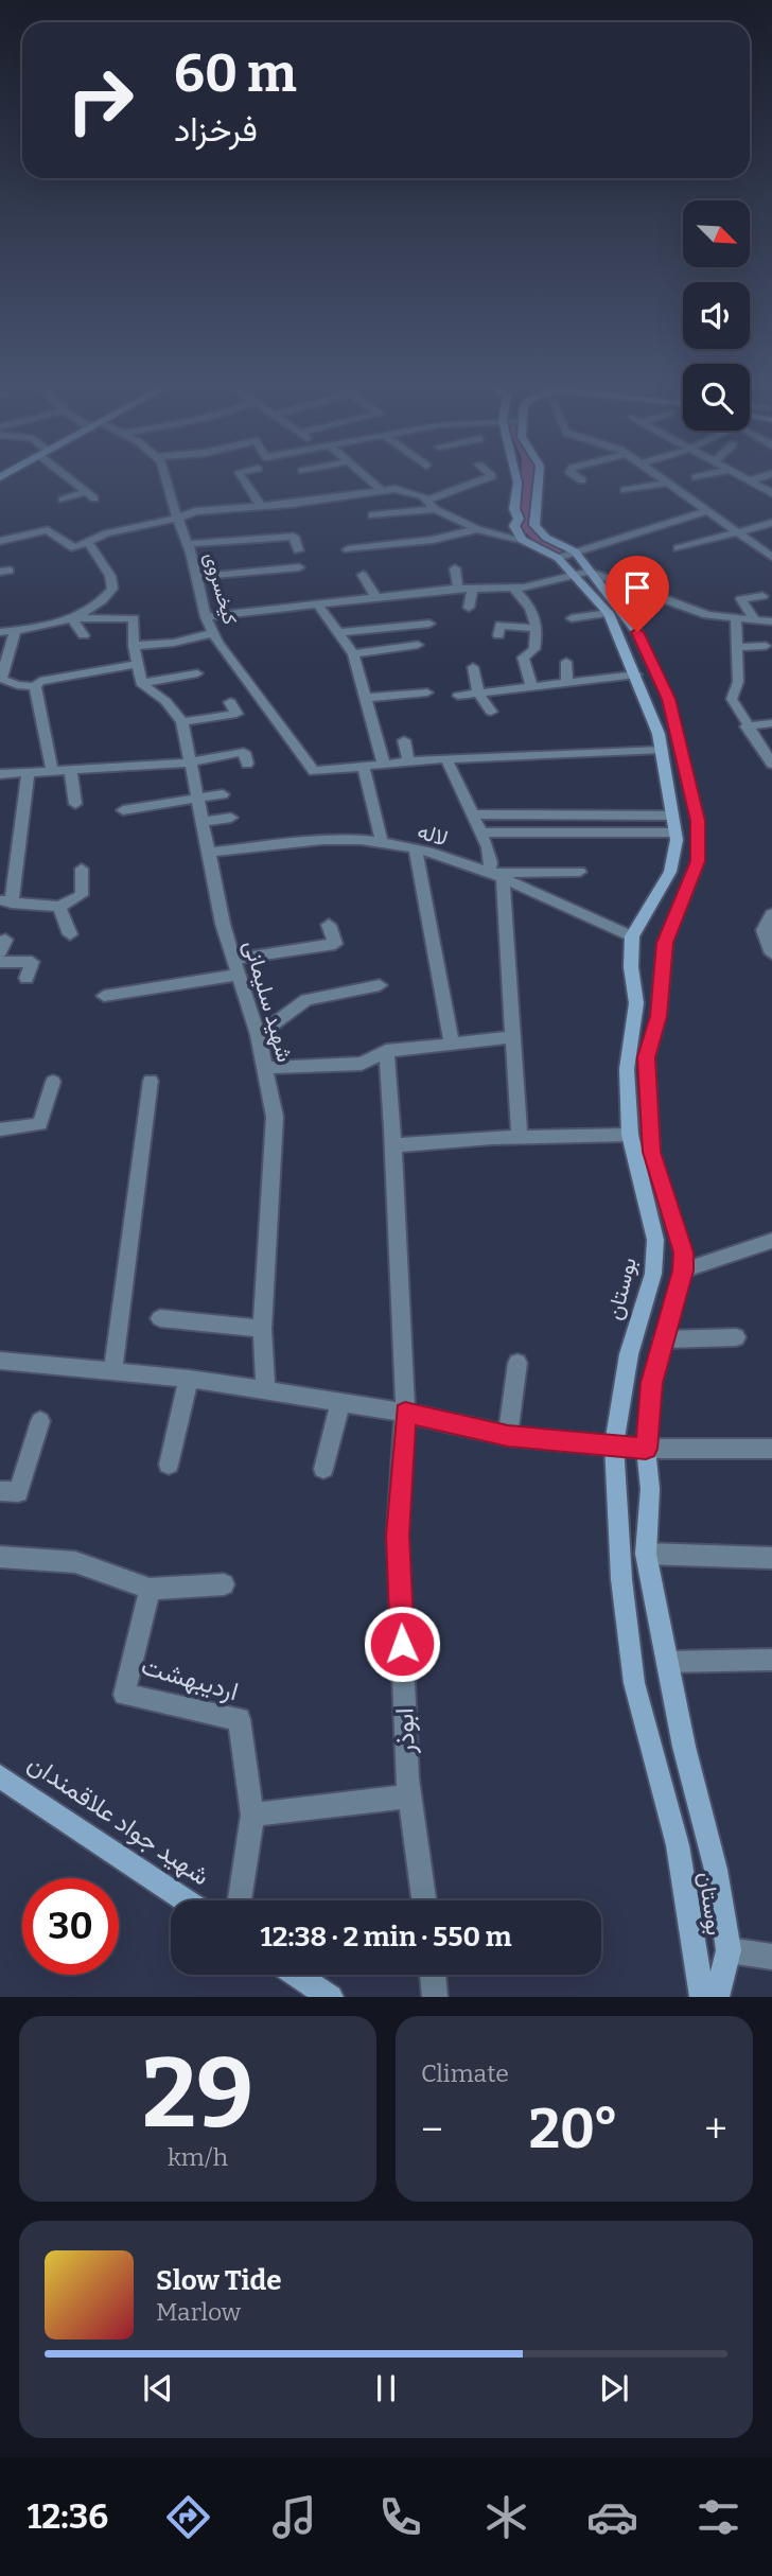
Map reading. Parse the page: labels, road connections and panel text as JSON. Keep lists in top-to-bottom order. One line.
{"streets":{"street":["کیخسروی","لاله","شهید سلیمانی","بوستان","اردیبهشت","ابوذر","شهید جواد علاقمندان"]},"crossings":[["لاله","شهید سلیمانی"],["لاله","بوستان"]],"north":"bottom right","page":{"turn":["60 m","فرخزاد"],"limit":"30","trip":"12:38 · 2 min · 550 m","tile":[["29","km/h"],"Climate"],"heat":["−","20°","+"],"song":["Slow Tide","Marlow"],"tabs":"12:36"}}
